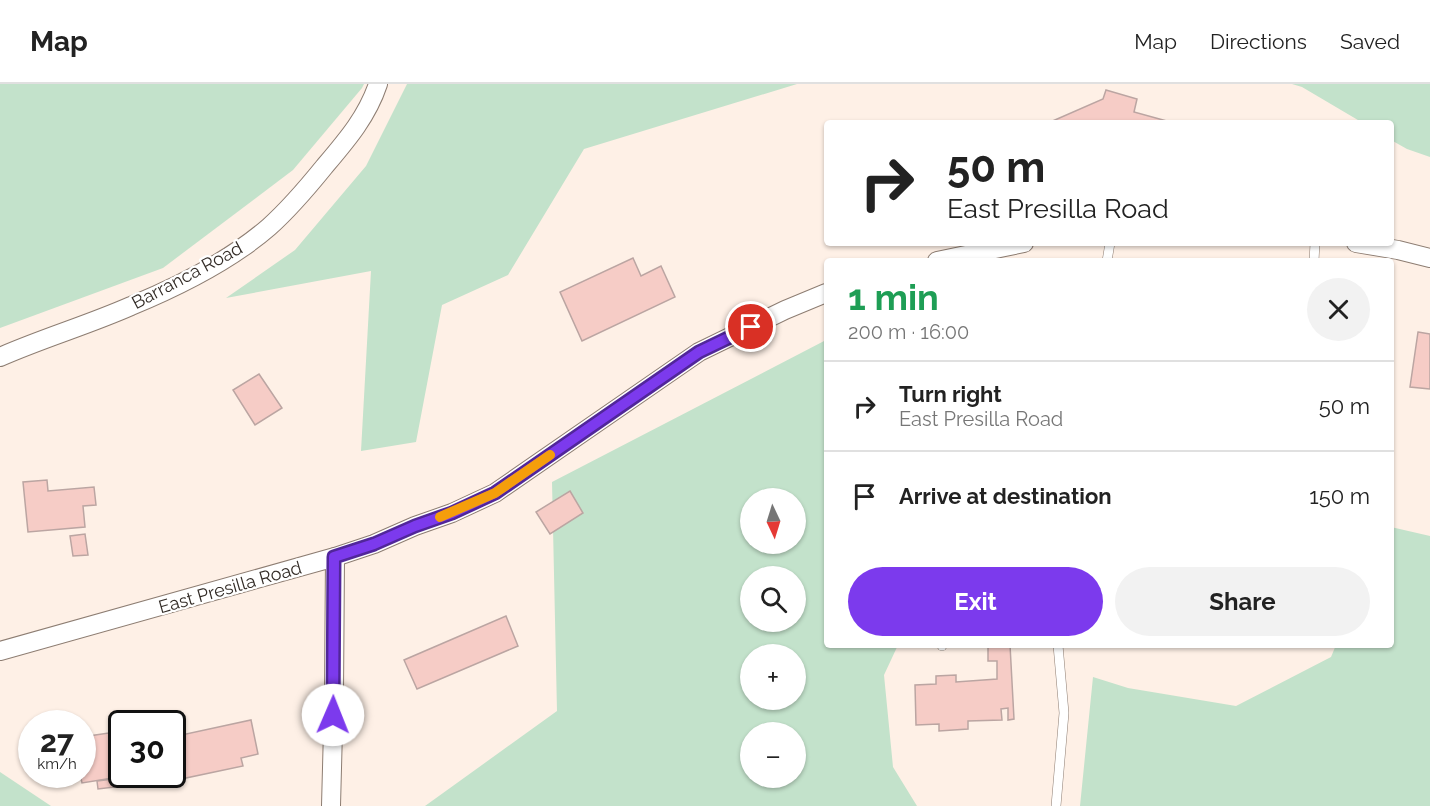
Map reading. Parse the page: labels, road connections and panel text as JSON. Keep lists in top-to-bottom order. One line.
{"streets":{"street":["Barranca Road","East Presilla Road"]},"north":"bottom","page":{"header":"Map","nav":["Map","Directions","Saved"],"turn":["50 m","East Presilla Road"],"heading":["1 min","200 m · 16:00"],"list":[{"name":"Turn right","note":"East Presilla Road","value":"50 m"},{"name":"Arrive at destination","value":"150 m"}],"map_buttons":["+","−"],"buttons":["Exit","Share"],"speed":"27 km/h","limit":"30"}}
